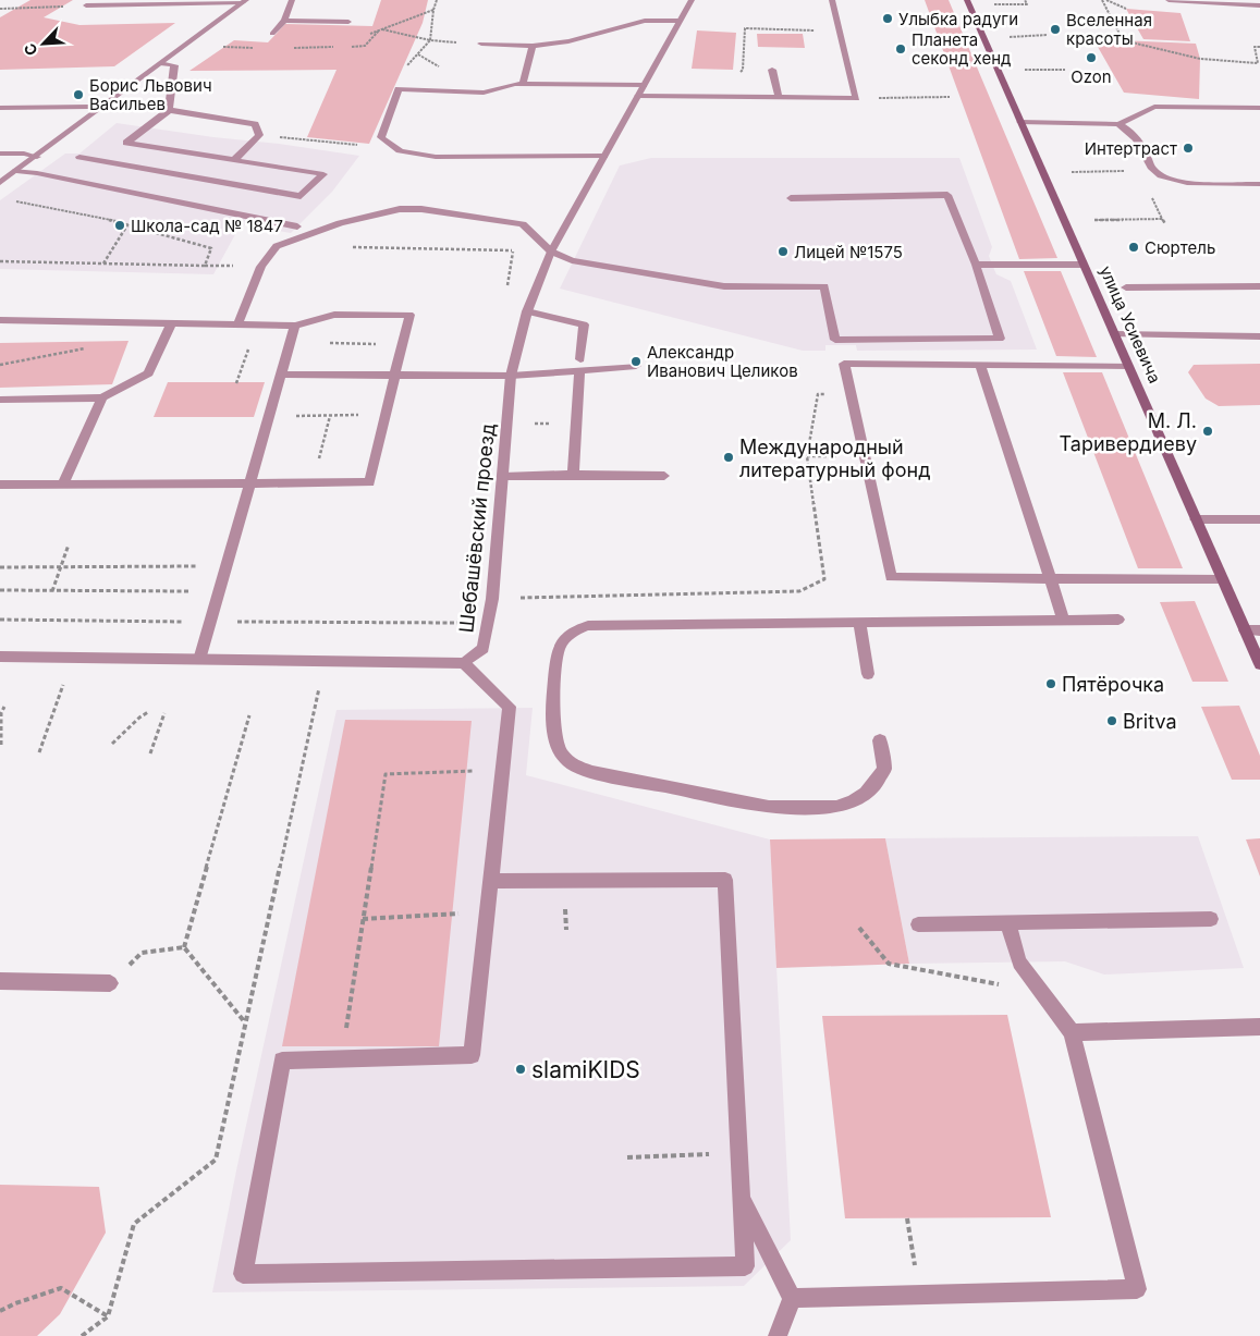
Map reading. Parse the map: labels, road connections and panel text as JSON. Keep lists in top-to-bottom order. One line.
{"streets":{"street":["улица Усиевича","Шебашёвский проезд"]},"places":["Улыбка радуги","Вселенная красоты","Планета секонд хенд","Ozon","Борис Львович Васильев","Интертраст","Школа-сад № 1847","Сюртель","Лицей №1575","Александр Иванович Целиков","М. Л. Таривердиеву","Международный литературный фонд","Пятёрочка","Britva","slamiKIDS"],"north":"bottom left"}
